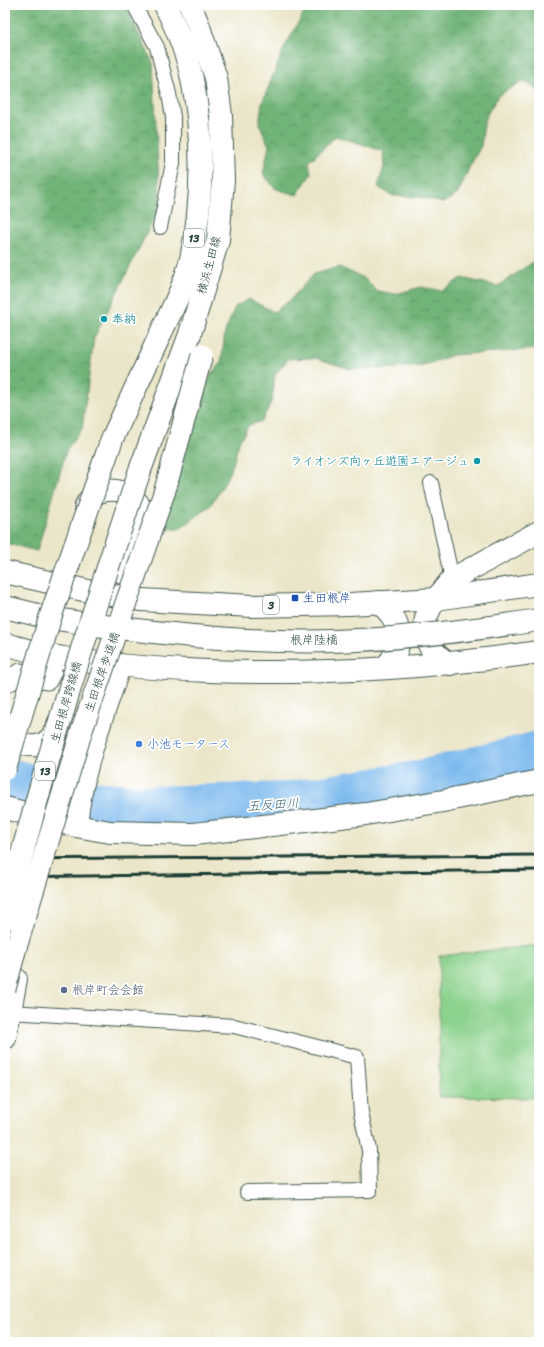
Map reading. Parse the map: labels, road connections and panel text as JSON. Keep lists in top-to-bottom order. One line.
{"streets":{"main road":["13","横浜生田線","3","根岸陸橋","生田根岸跨線橋"],"street":["生田根岸歩道橋"]},"crossings":[["13","横浜生田線"],["13","根岸陸橋"],["横浜生田線","根岸陸橋"],["横浜生田線","生田根岸跨線橋"],["根岸陸橋","生田根岸跨線橋"]],"water":["五反田川"],"places":{"other":["奉納","ライオンズ向ヶ丘遊園エアージュ","小池モータース","根岸町会会館"],"transit":["生田根岸"]}}
